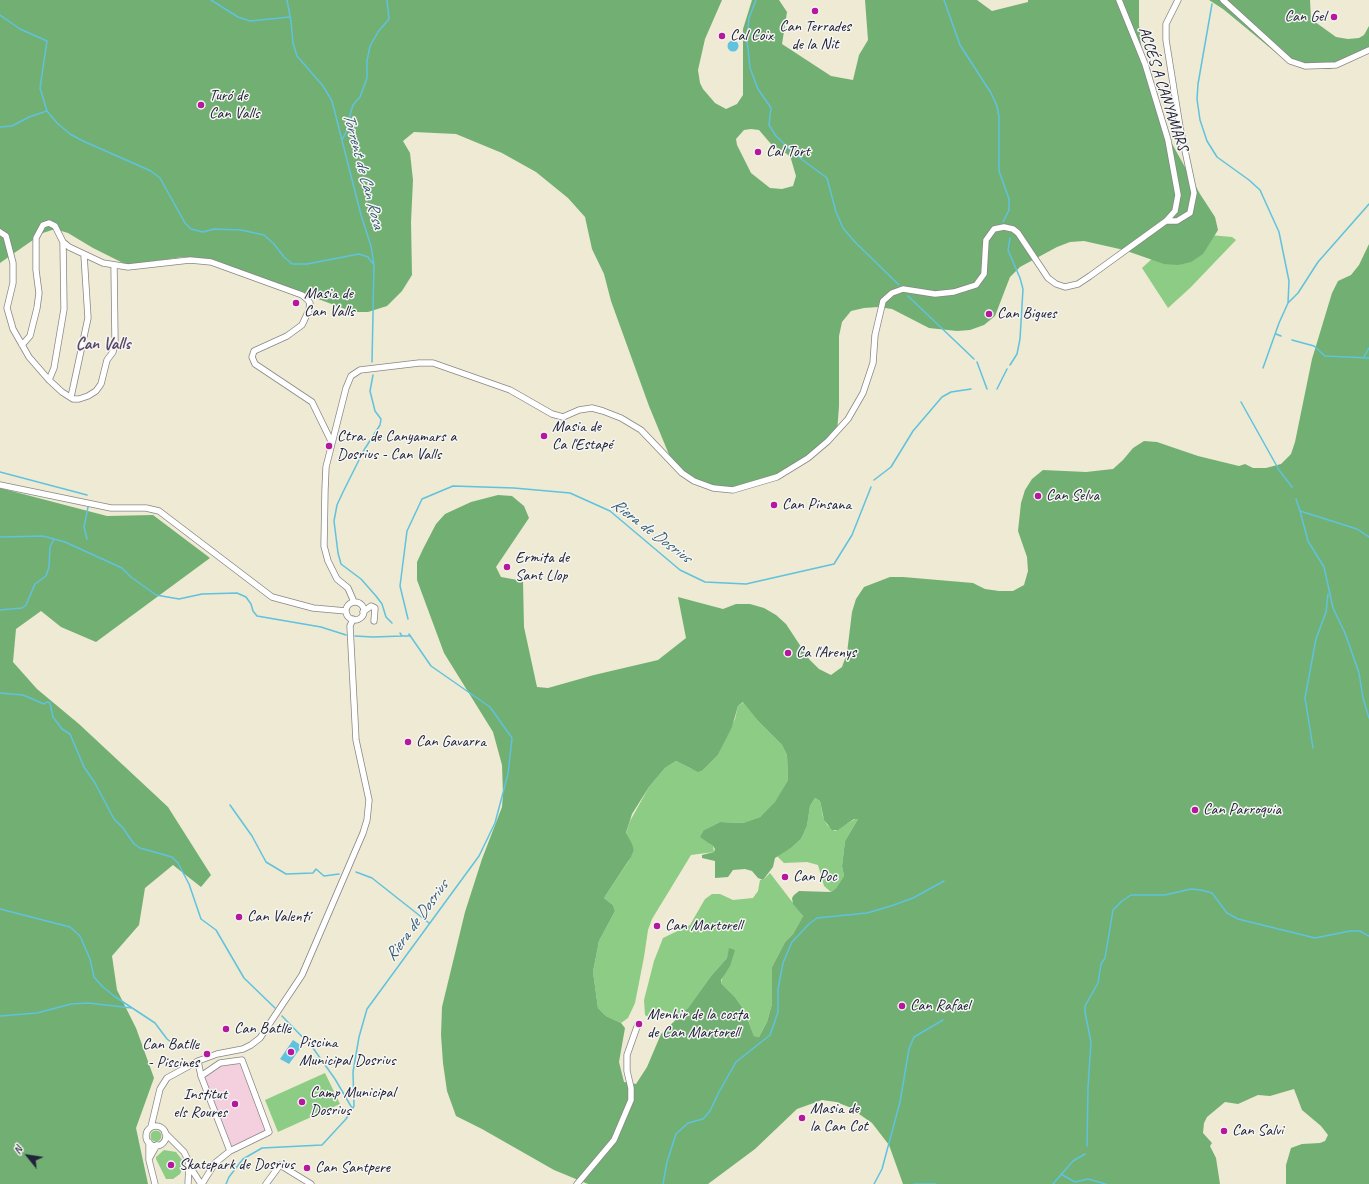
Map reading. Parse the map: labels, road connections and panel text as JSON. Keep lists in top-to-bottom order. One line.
{"streets":{"street":["ACCÉS A CANYAMARS"]},"districts":["Can Valls"],"water":["Torrent de Can Rosa","Riera de Dosrius"],"places":["Can Terrades de la Nit","Can Gel","Cal Coix","Turó de Can Valls","Cal Tort","Masia de Can Valls","Can Bigues","Masia de Ca l'Estapé","Ctra. de Canyamars a Dosrius - Can Valls","Can Selva","Can Pinsana","Ermita de Sant Llop","Ca l'Arenys","Can Gavarra","Can Parroquia","Can Poc","Can Valentí","Can Martorell","Can Rafael","Menhir de la costa de Can Martorell","Can Batlle","Piscina Municipal Dosrius","Can Batlle - Piscines","Camp Municipal Dosrius","Institut els Roures","Masia de la Can Cot","Can Salvi","Skatepark de Dosrius","Can Santpere"],"north":"top left"}
